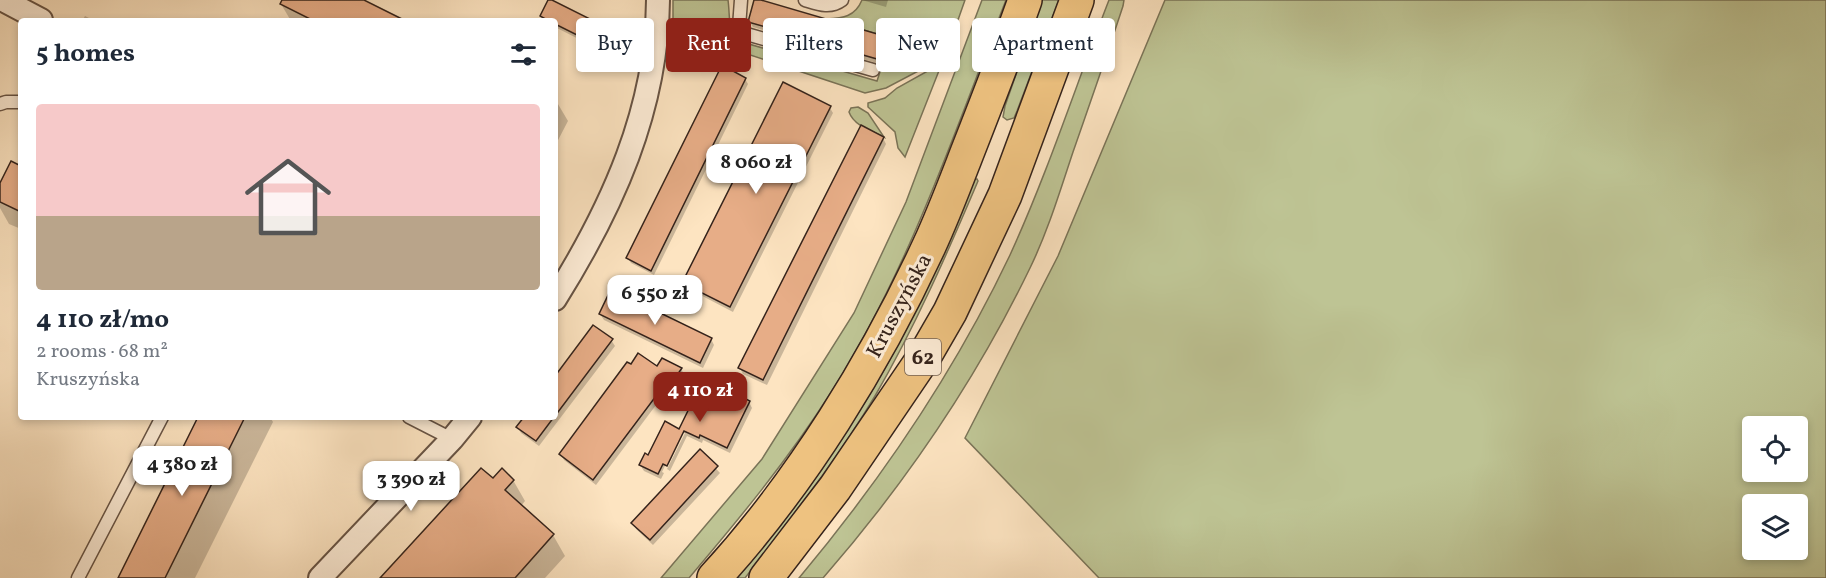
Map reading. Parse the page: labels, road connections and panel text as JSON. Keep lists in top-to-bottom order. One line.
{"streets":{"main road":["Kruszyńska","62"]},"page":{"chip":["Buy","Rent","Filters","New","Apartment"],"heading":"5 homes","list":[{"name":"4 110 zł/mo","note":"2 rooms · 68 m² · Kruszyńska"}],"price":["8 060 zł","6 550 zł","4 110 zł","4 380 zł","3 390 zł"]}}
